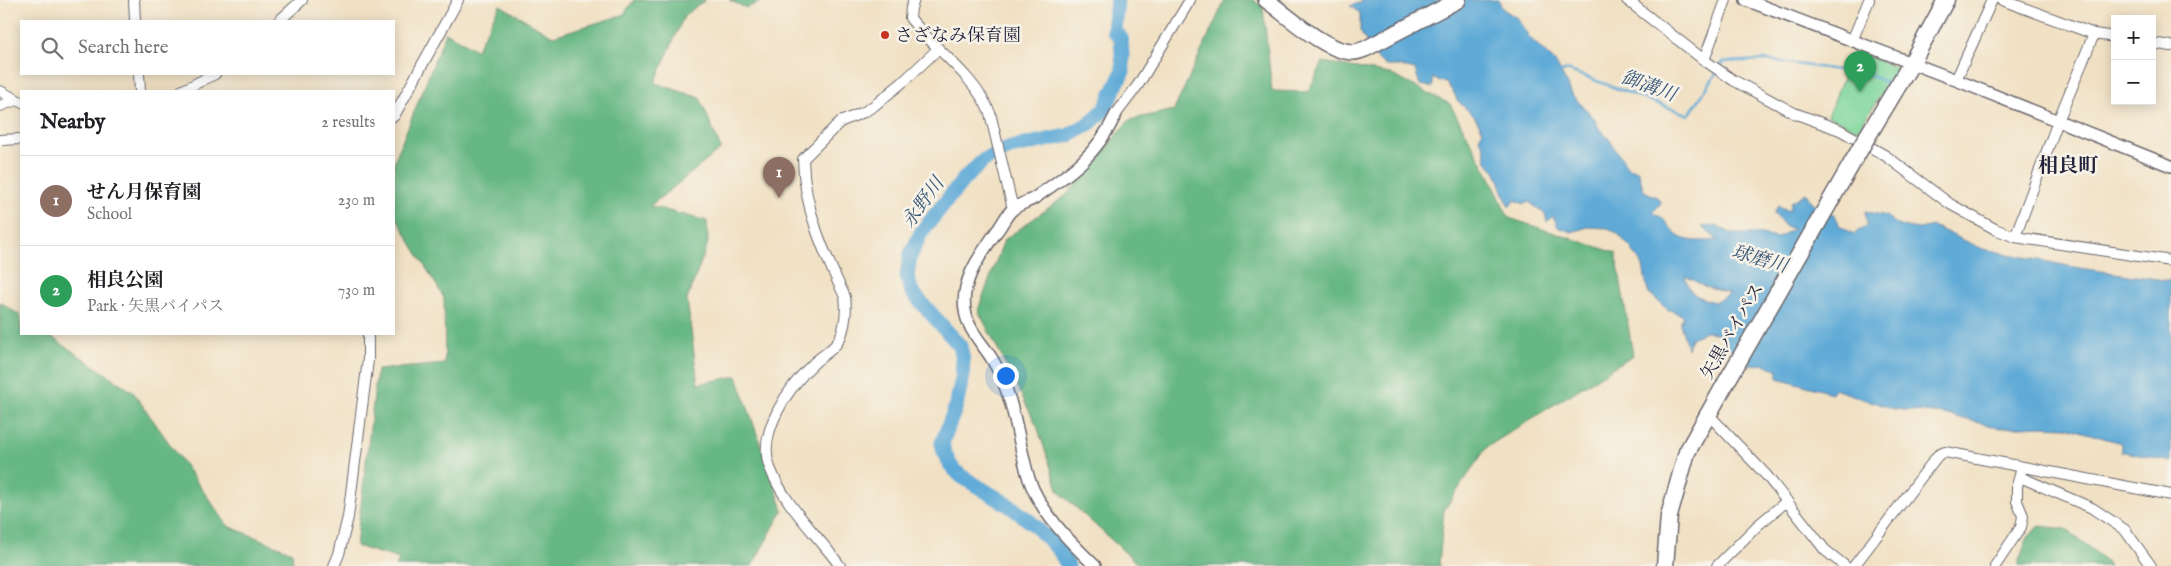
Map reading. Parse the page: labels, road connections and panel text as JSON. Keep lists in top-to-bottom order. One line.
{"streets":{"highway":["矢黒バイパス"]},"districts":["相良町"],"water":["御溝川","永野川","球磨川"],"places":["さざなみ保育園"],"page":{"map_buttons":["+","−"],"search":"Search here","pins":["2","1"],"heading":["Nearby","2 results"],"list":[{"mark":"1","name":"せん月保育園","note":"School","value":"230 m"},{"mark":"2","name":"相良公園","note":"Park · 矢黒バイパス","value":"730 m"}]}}
